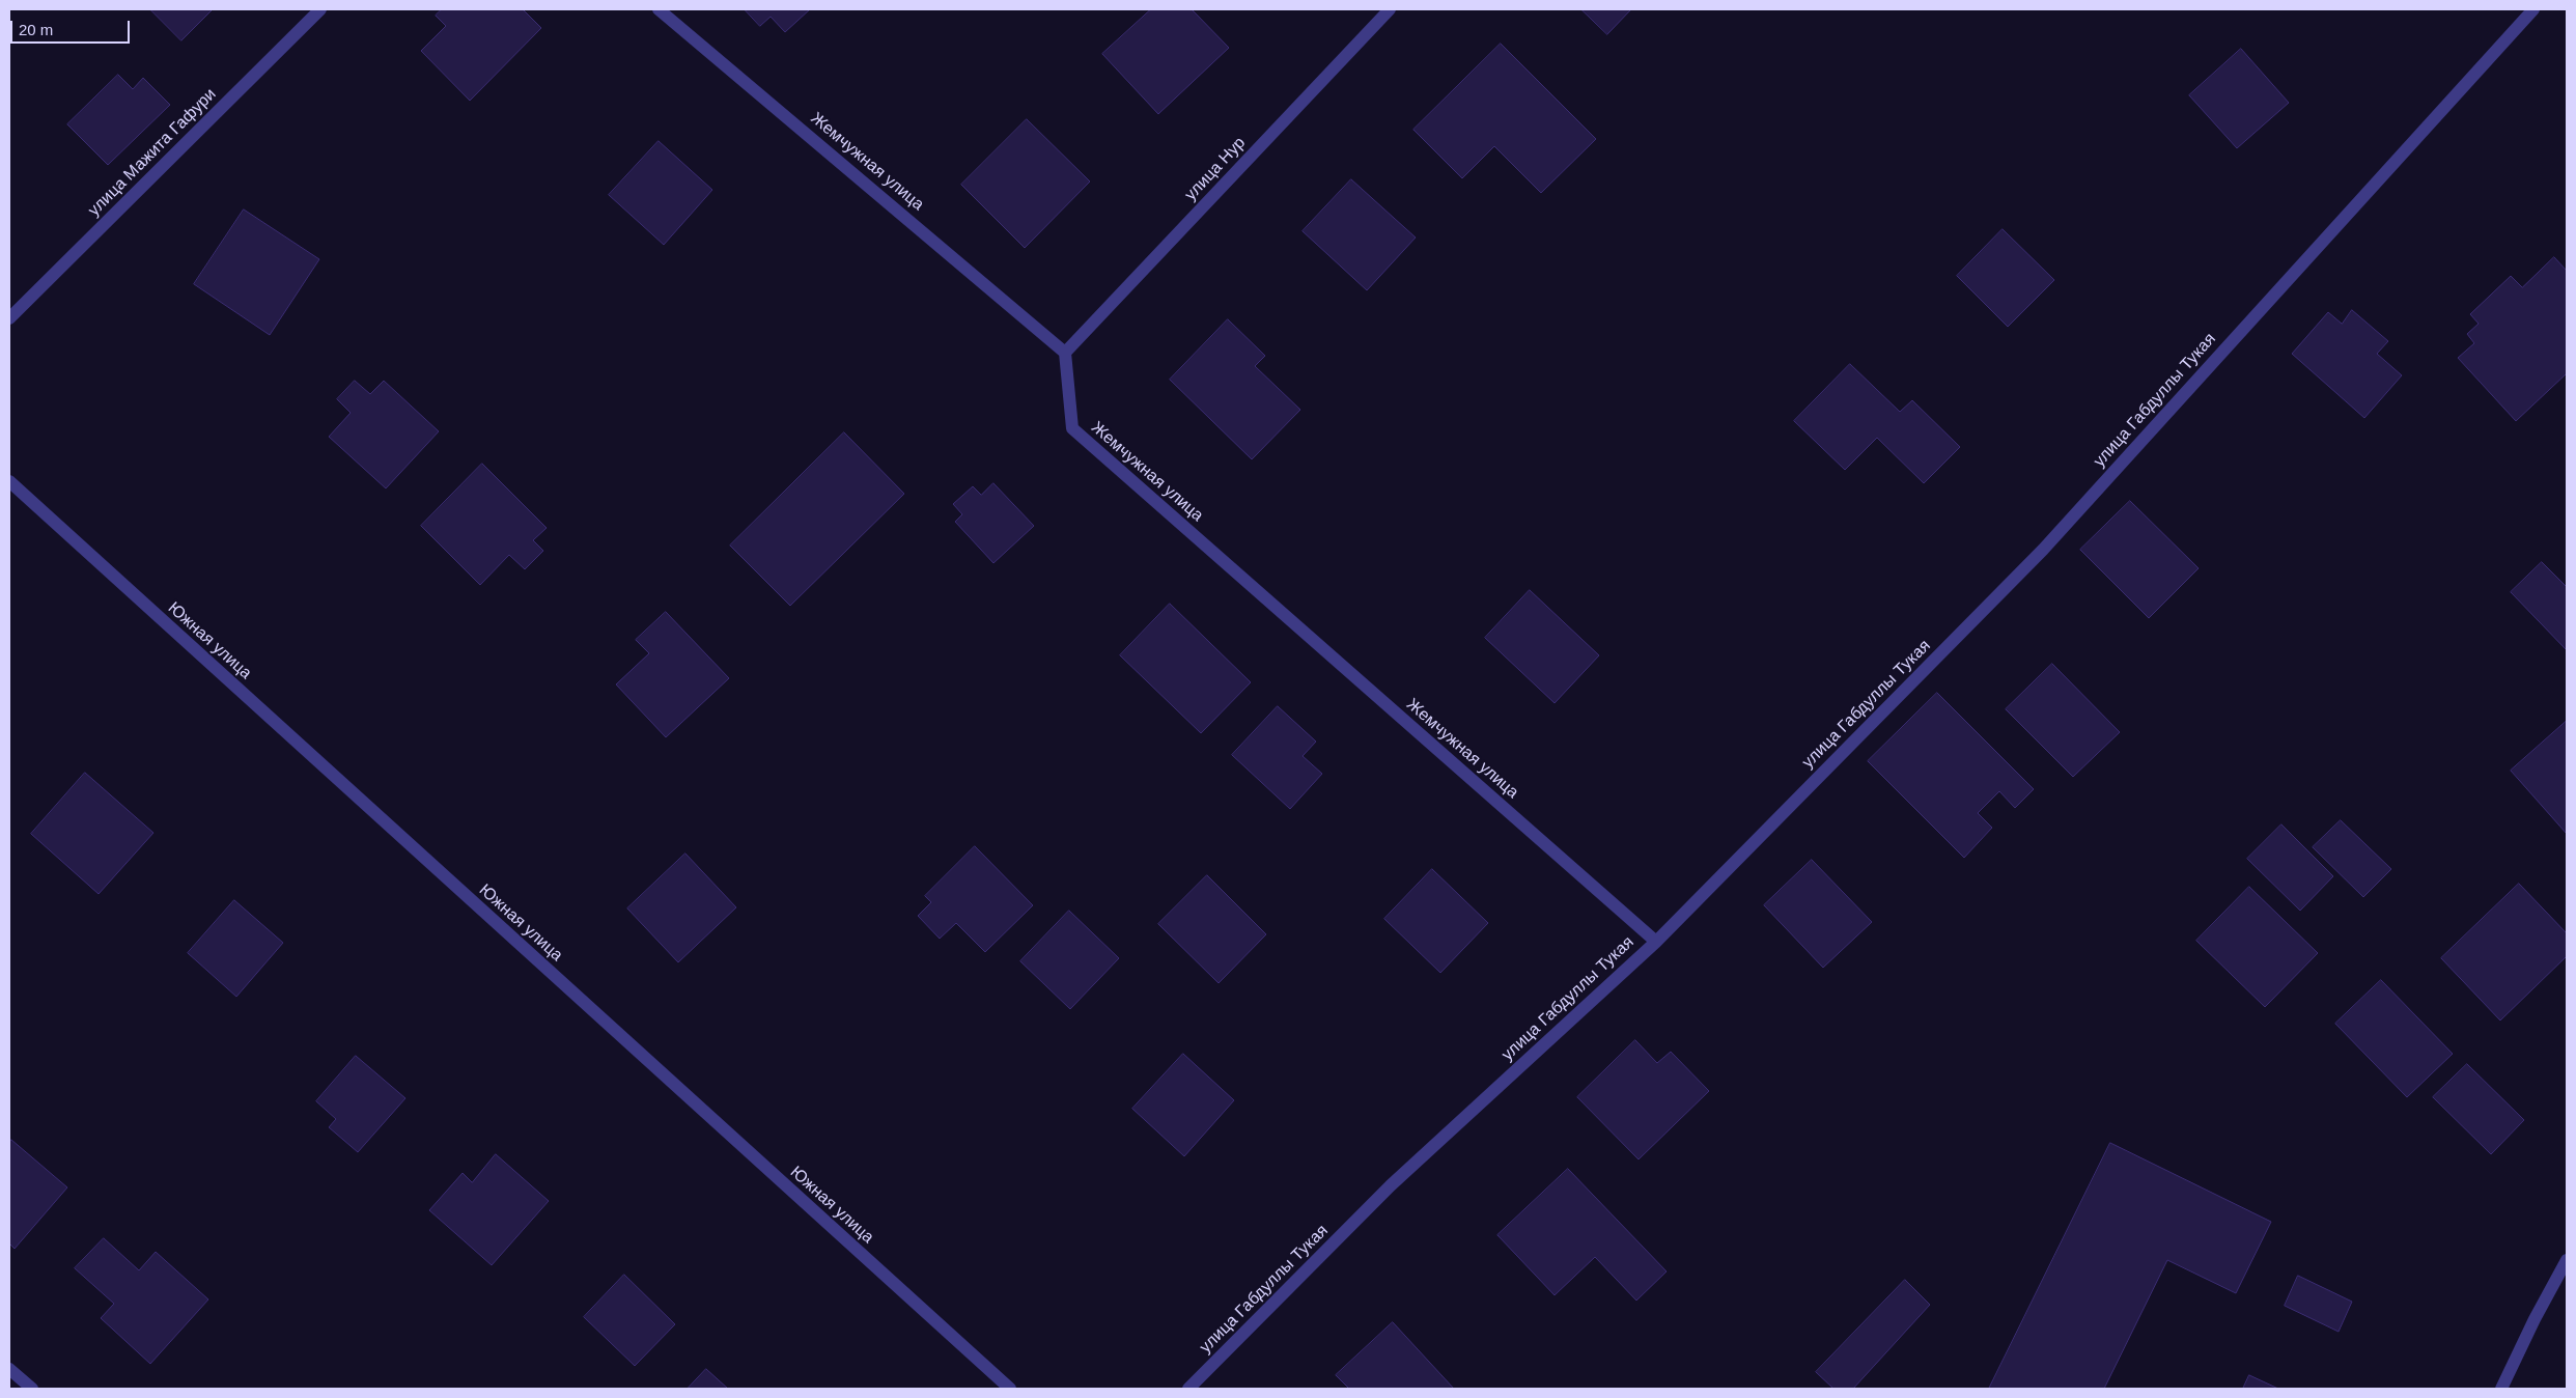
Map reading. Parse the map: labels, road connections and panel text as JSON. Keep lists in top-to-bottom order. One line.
{"streets":{"street":["улица Мажита Гафури","Жемчужная улица","улица Нур","улица Габдуллы Тукая","Южная улица"]},"crossings":[["Жемчужная улица","улица Нур"],["Жемчужная улица","улица Габдуллы Тукая"]],"scale_bar":"20 m"}
